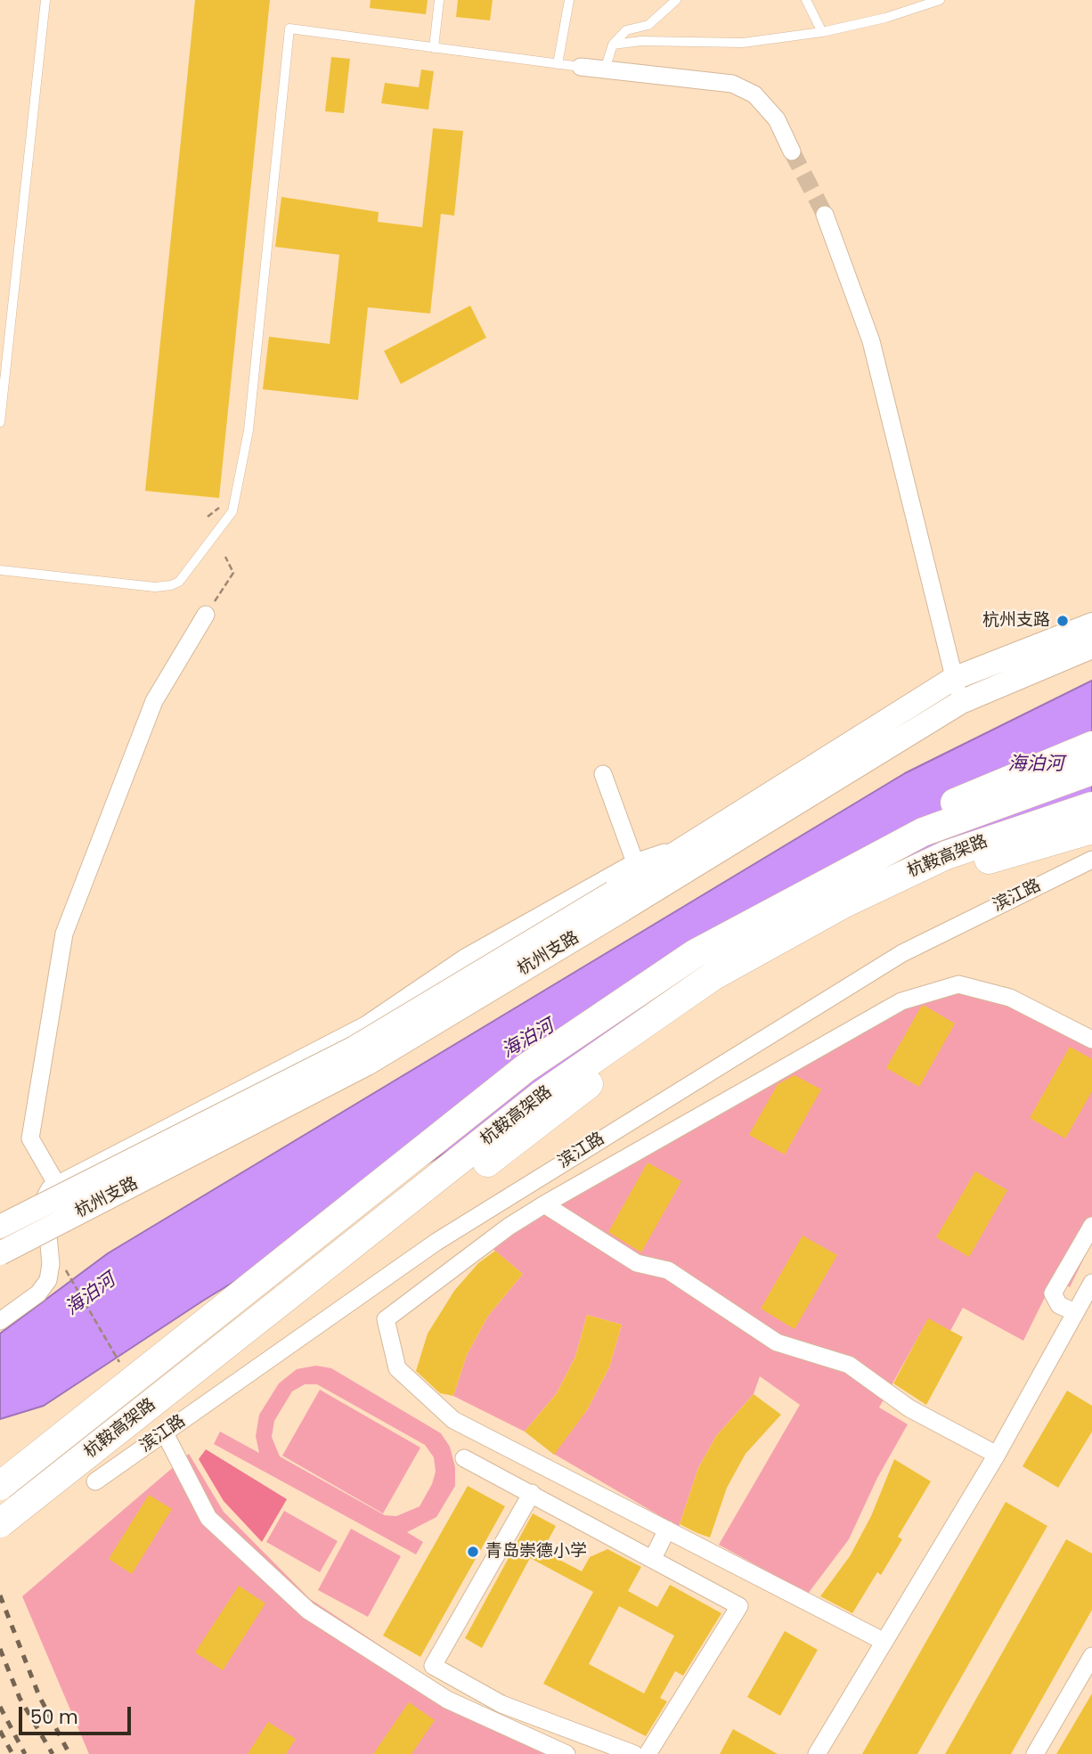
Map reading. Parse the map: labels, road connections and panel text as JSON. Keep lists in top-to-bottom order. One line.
{"streets":{"highway":["杭鞍高架路"],"main road":["杭州支路"],"street":["滨江路"]},"water":["海泊河"],"places":["杭州支路","青岛崇德小学"],"scale_bar":"50 m"}
